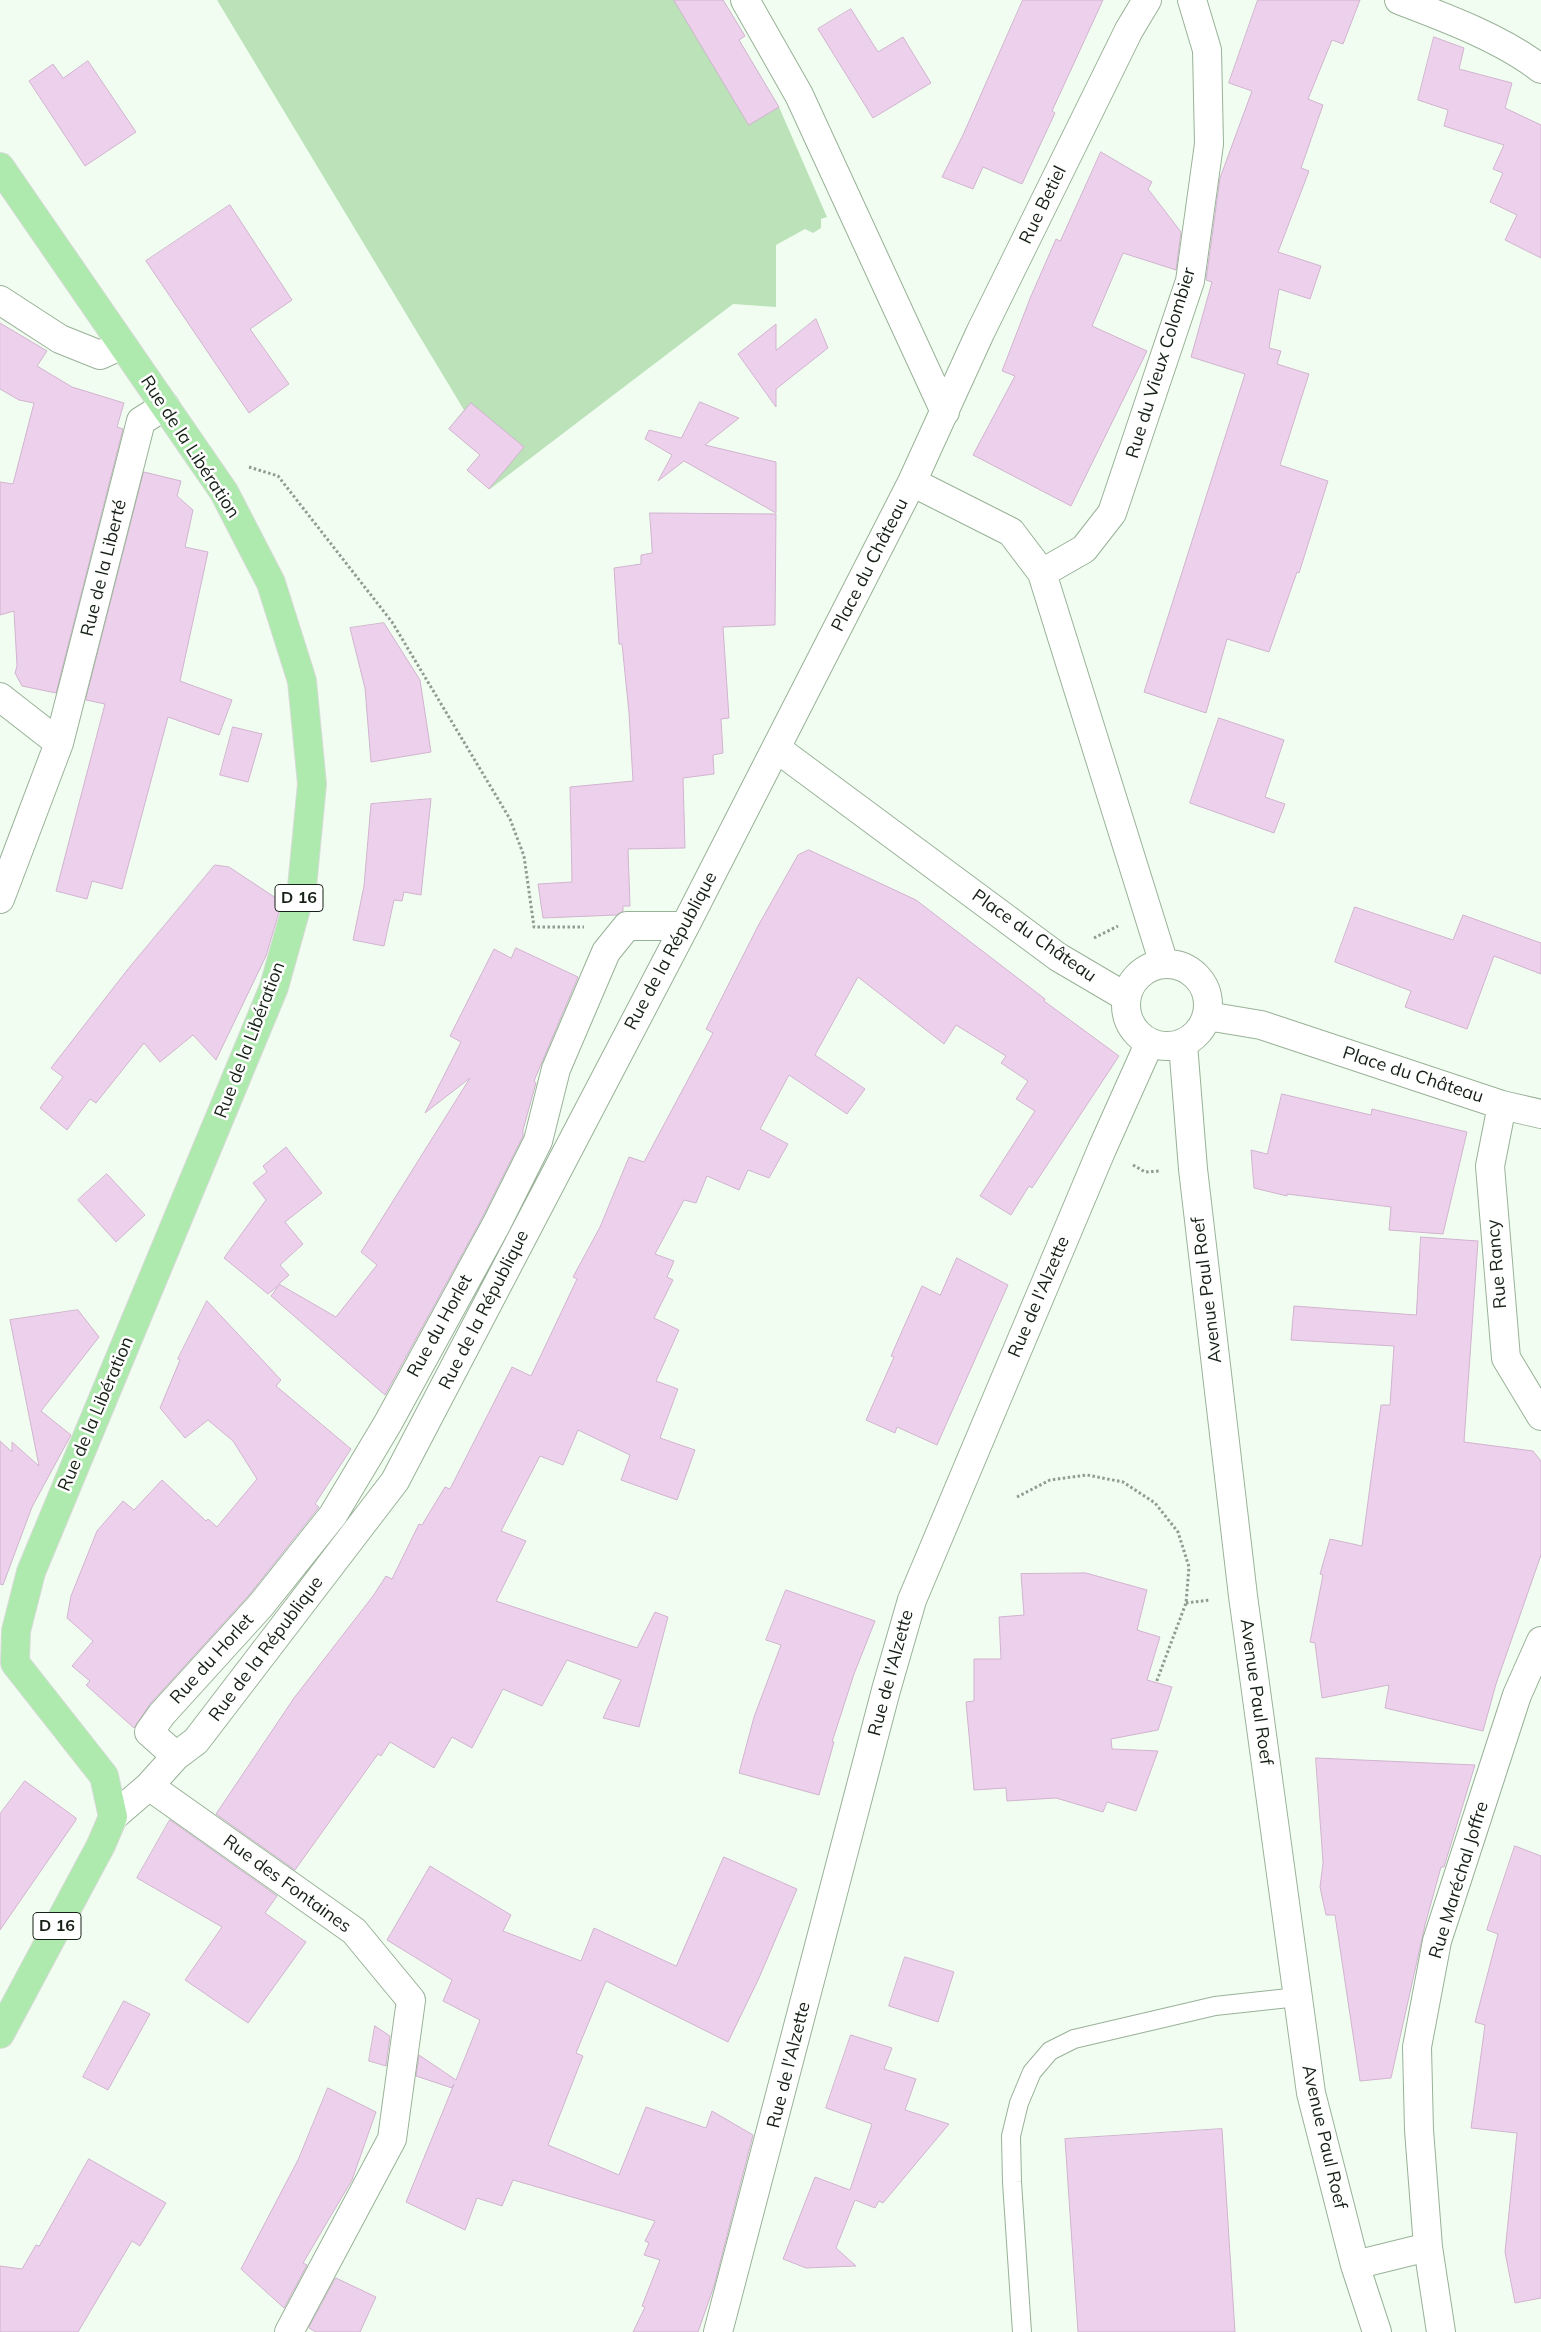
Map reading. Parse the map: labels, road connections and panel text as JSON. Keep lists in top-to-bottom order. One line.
{"streets":{"main road":["Rue de la Libération","D 16"],"street":["Rue Betiel","Rue du Vieux Colombier","Place du Château","Rue de la Liberté","Rue de la République","Rue Rancy","Avenue Paul Roef","Rue de l'Alzette","Rue du Horlet","Rue Maréchal Joffre","Rue des Fontaines"]},"crossings":[["Rue Betiel","Place du Château"],["Rue du Vieux Colombier","Place du Château"],["Rue de la Libération","Rue de la Liberté"],["Rue de la Libération","D 16"],["Place du Château","Rue de la République"],["Place du Château","Rue Rancy"],["Place du Château","Avenue Paul Roef"],["Place du Château","Rue de l'Alzette"],["D 16","Rue de la République"],["Rue de la République","Rue du Horlet"],["Rue de la République","Rue des Fontaines"],["Avenue Paul Roef","Rue de l'Alzette"]]}
